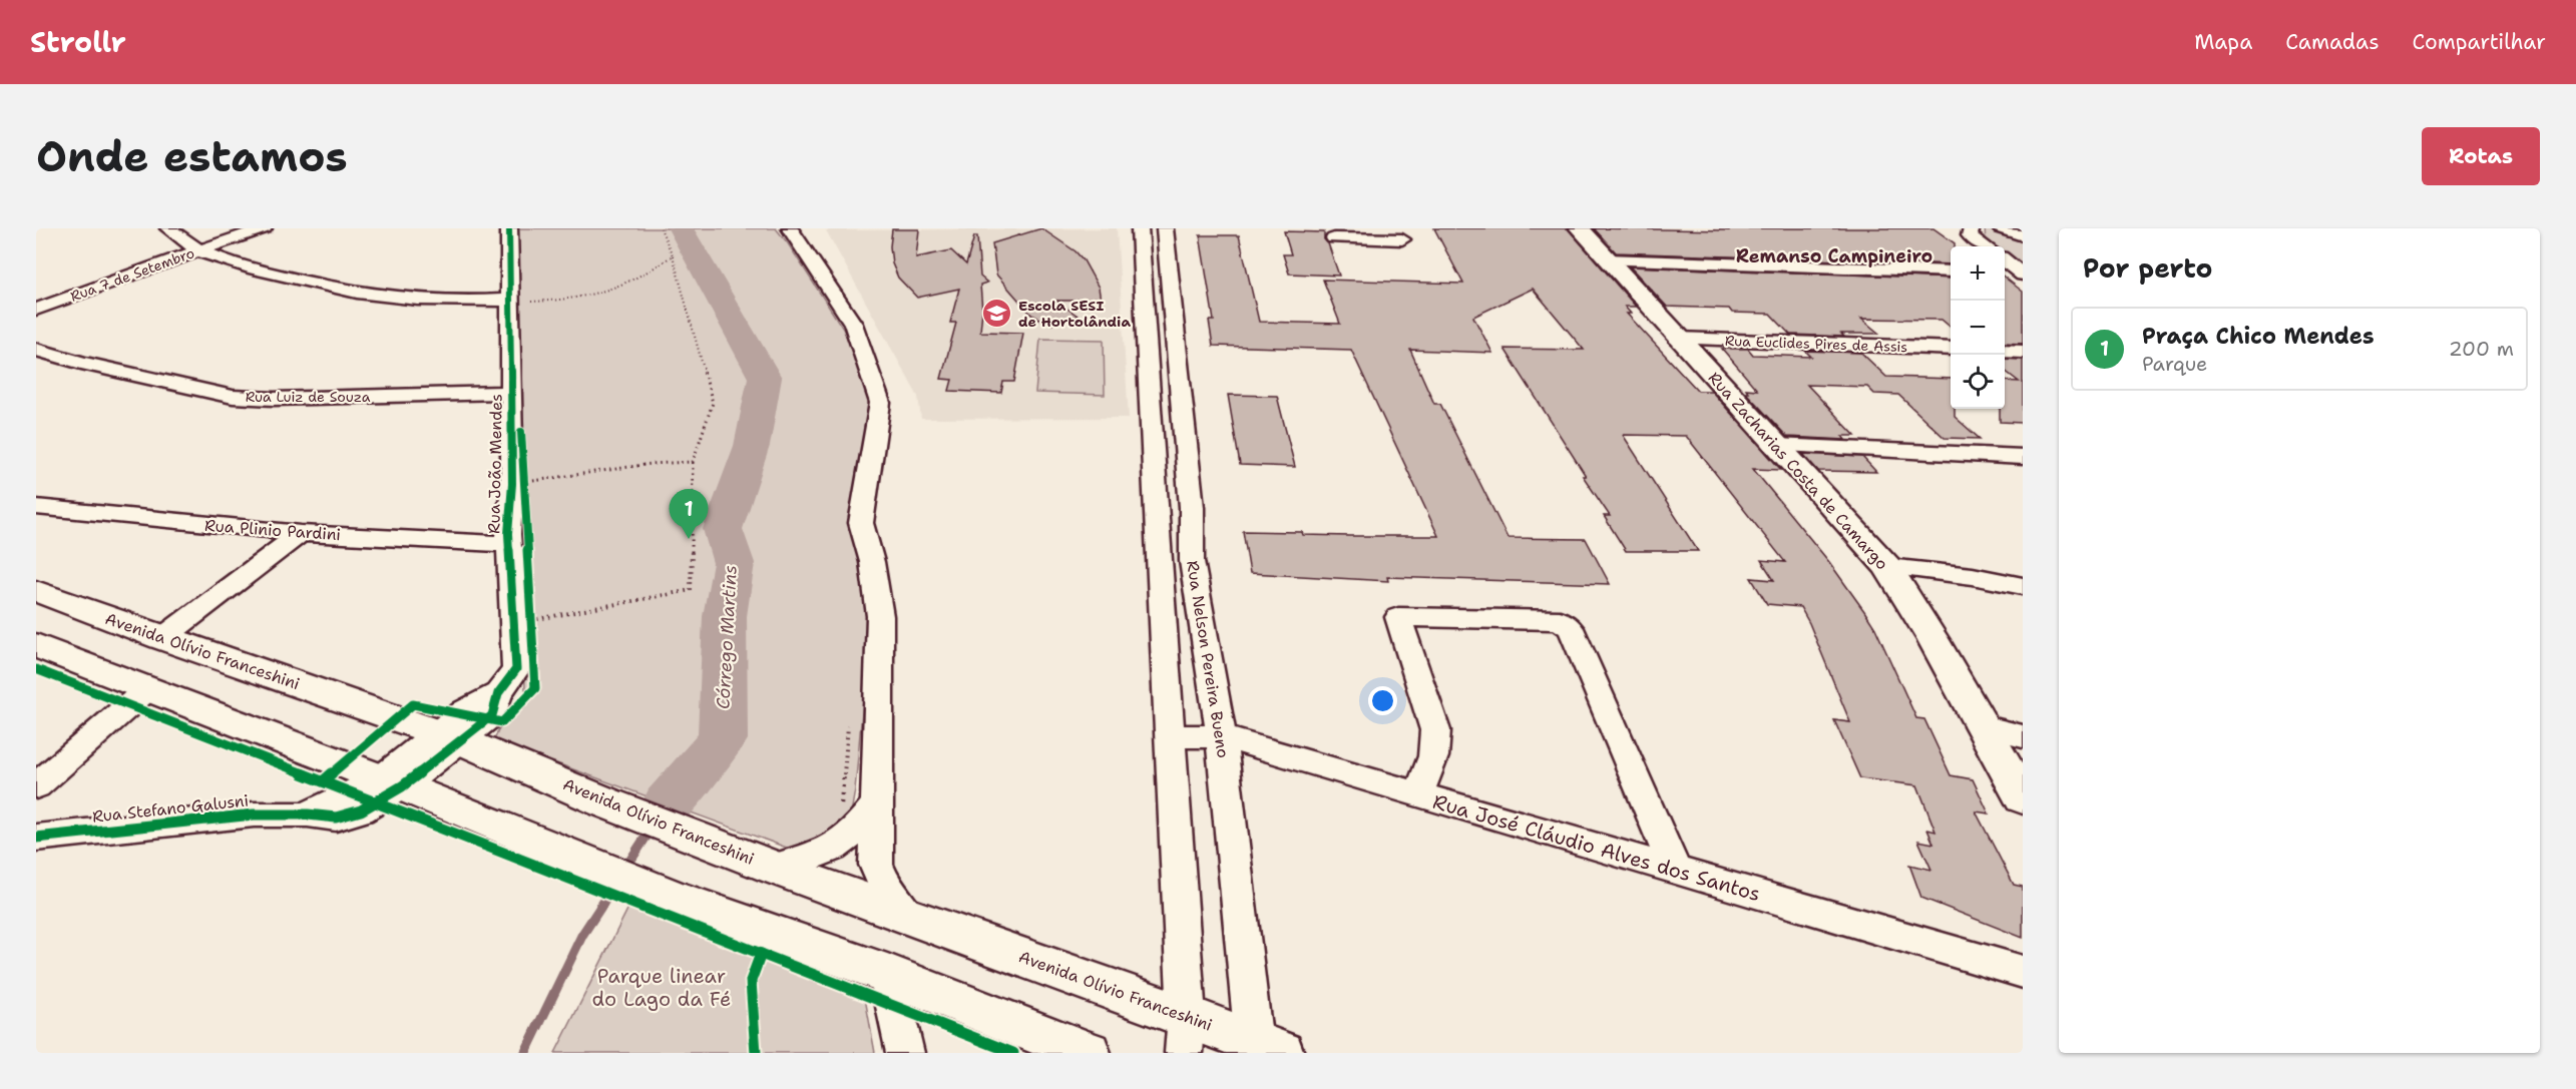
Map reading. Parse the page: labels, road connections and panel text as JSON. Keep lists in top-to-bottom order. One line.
{"streets":{"main road":["Rua Zacharias Costa de Camargo","Avenida Olívio Franceshini"],"street":["Rua 7 de Setembro","Rua Euclides Pires de Assis","Rua Luiz de Souza","Rua João Mendes","Rua Plinio Pardini","Rua Nelson Pereira Bueno","Rua Stefano Galusni","Rua José Cláudio Alves dos Santos"]},"crossings":[["Rua Euclides Pires de Assis","Rua Zacharias Costa de Camargo"],["Rua Luiz de Souza","Rua João Mendes"],["Rua João Mendes","Rua Plinio Pardini"],["Rua João Mendes","Avenida Olívio Franceshini"],["Rua João Mendes","Rua Stefano Galusni"],["Avenida Olívio Franceshini","Rua Nelson Pereira Bueno"],["Rua Nelson Pereira Bueno","Rua José Cláudio Alves dos Santos"]],"districts":["Remanso Campineiro"],"water":["Córrego Martins"],"parks":["Parque linear do Lago da Fé"],"places":{"school or university":["Escola SESI de Hortolândia"]},"page":{"header":"Strollr","nav":["Mapa","Camadas","Compartilhar"],"buttons":"Rotas","title":"Onde estamos","heading":"Por perto","map_buttons":["+","−"],"list":[{"mark":"1","name":"Praça Chico Mendes","note":"Parque","value":"200 m"}],"pins":"1"}}
